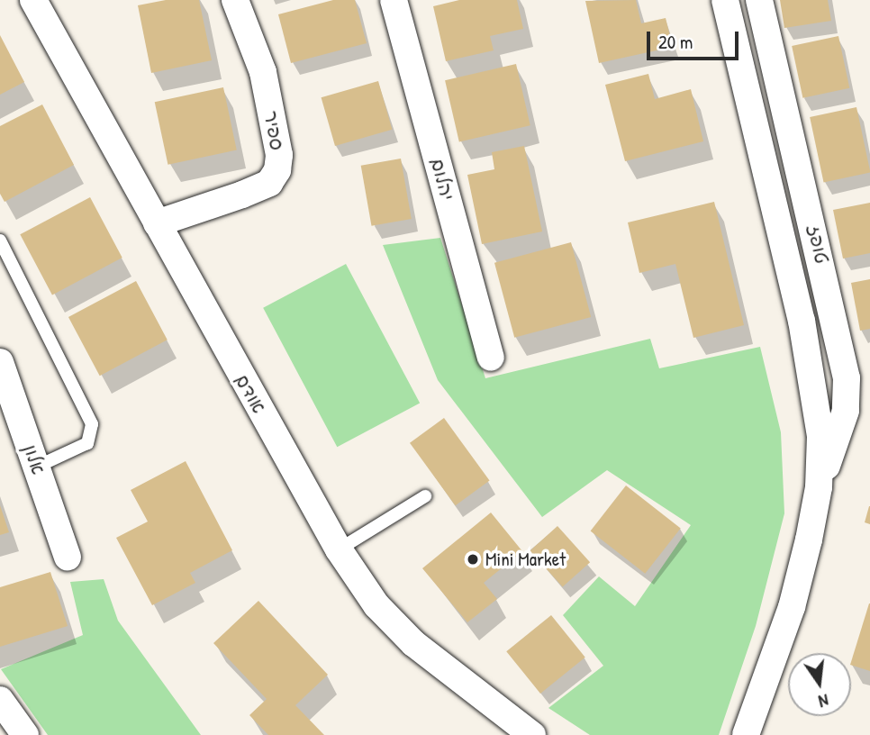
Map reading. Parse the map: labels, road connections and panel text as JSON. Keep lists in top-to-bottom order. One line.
{"streets":{"street":["ספיר","יהלום","טופז","אודם","אלון"]},"crossings":[["ספיר","אודם"]],"places":["Mini Market"],"scale_bar":"20 m","north":"bottom"}
